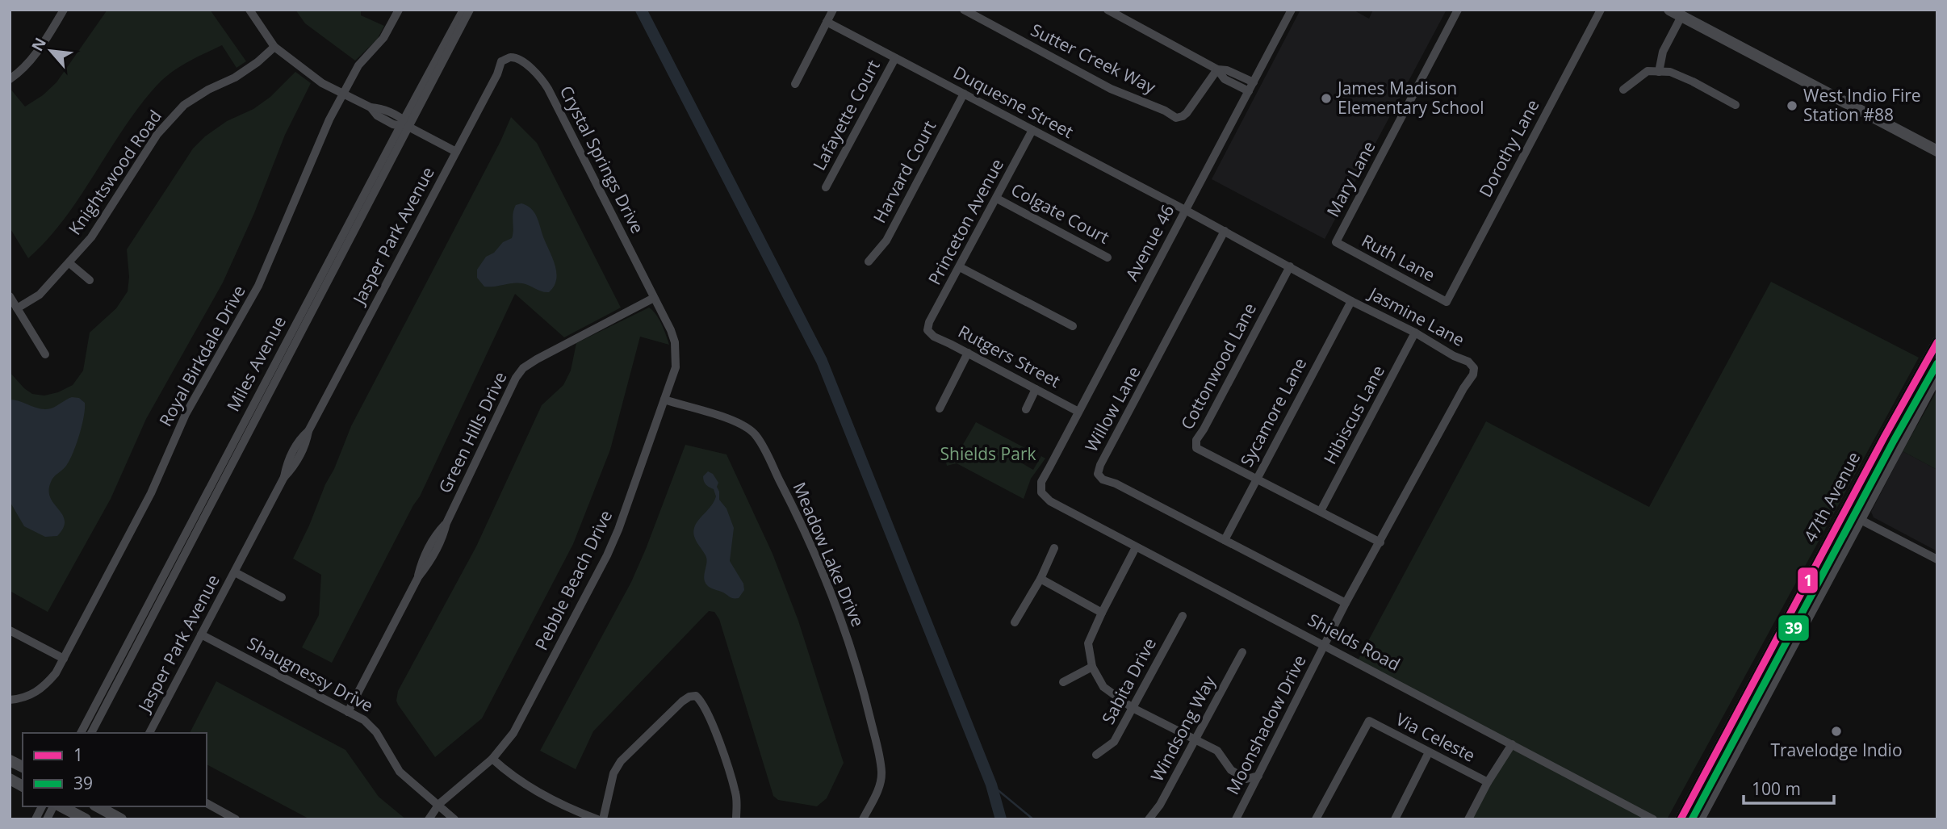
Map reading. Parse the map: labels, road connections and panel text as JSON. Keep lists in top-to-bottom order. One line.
{"streets":{"main road":["47th Avenue"],"street":["Sutter Creek Way","Duquesne Street","Lafayette Court","Dorothy Lane","Crystal Springs Drive","Harvard Court","Knightswood Road","Mary Lane","Colgate Court","Princeton Avenue","Jasper Park Avenue","Avenue 46","Ruth Lane","Jasmine Lane","Royal Birkdale Drive","Rutgers Street","Miles Avenue","Cottonwood Lane","Willow Lane","Sycamore Lane","Hibiscus Lane","Green Hills Drive","Meadow Lake Drive","Pebble Beach Drive","Shields Road","Shaugnessy Drive","Sabita Drive","Moonshadow Drive","Windsong Way","Via Celeste"]},"crossings":[["Duquesne Street","Lafayette Court"],["Duquesne Street","Harvard Court"],["Duquesne Street","Princeton Avenue"],["Duquesne Street","Avenue 46"],["Duquesne Street","Jasmine Lane"],["Dorothy Lane","Ruth Lane"],["Crystal Springs Drive","Jasper Park Avenue"],["Crystal Springs Drive","Green Hills Drive"],["Crystal Springs Drive","Pebble Beach Drive"],["Mary Lane","Ruth Lane"],["Colgate Court","Princeton Avenue"],["Princeton Avenue","Rutgers Street"],["Jasper Park Avenue","Shaugnessy Drive"],["Avenue 46","Jasmine Lane"],["Avenue 46","Rutgers Street"],["Avenue 46","Shields Road"],["Jasmine Lane","Cottonwood Lane"],["Jasmine Lane","Willow Lane"],["Jasmine Lane","Sycamore Lane"],["Jasmine Lane","Hibiscus Lane"],["Jasmine Lane","Shields Road"],["Jasmine Lane","Moonshadow Drive"],["Cottonwood Lane","Sycamore Lane"],["Cottonwood Lane","Hibiscus Lane"],["Willow Lane","Sycamore Lane"],["Green Hills Drive","Pebble Beach Drive"],["Green Hills Drive","Shaugnessy Drive"],["Meadow Lake Drive","Pebble Beach Drive"],["Pebble Beach Drive","Shaugnessy Drive"],["Shields Road","Moonshadow Drive"]],"parks":["Shields Park"],"places":["James Madison Elementary School","West Indio Fire Station #88","Travelodge Indio"],"lines":["transit line 1","transit line 39"],"legend":["1","39"],"scale_bar":"100 m","north":"top left"}
